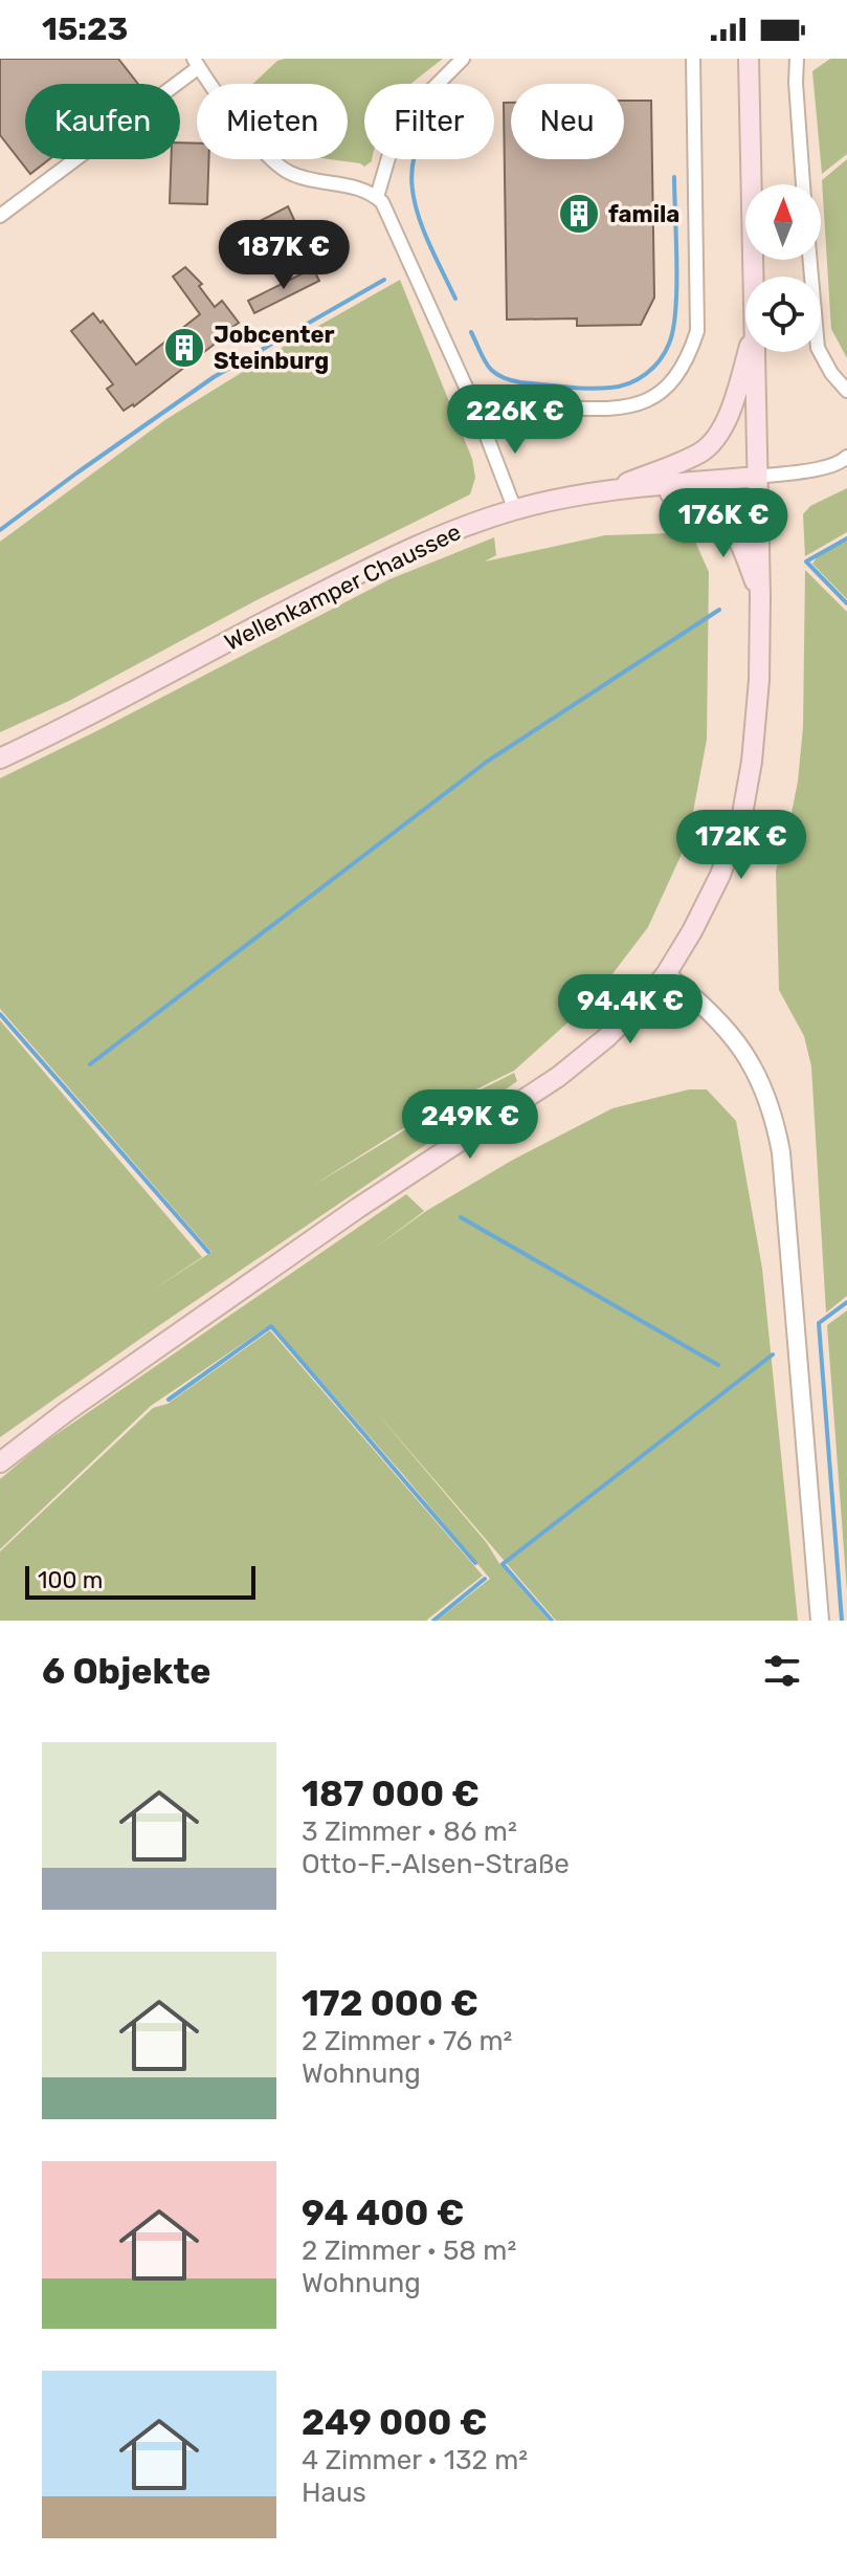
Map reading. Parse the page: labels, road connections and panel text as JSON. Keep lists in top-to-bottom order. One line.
{"streets":{"main road":["Wellenkamper Chaussee"]},"places":{"building":["famila","Jobcenter Steinburg"]},"scale_bar":"100 m","north":"top","page":{"status":"15:23","chip":["Kaufen","Mieten","Filter","Neu"],"price":["187K €","226K €","176K €","172K €","94.4K €","249K €"],"scale":"100 m","heading":"6 Objekte","list":[{"name":"187 000 €","note":"3 Zimmer · 86 m² · Otto-F.-Alsen-Straße"},{"name":"172 000 €","note":"2 Zimmer · 76 m² · Wohnung"},{"name":"94 400 €","note":"2 Zimmer · 58 m² · Wohnung"},{"name":"249 000 €","note":"4 Zimmer · 132 m² · Haus"}]}}
